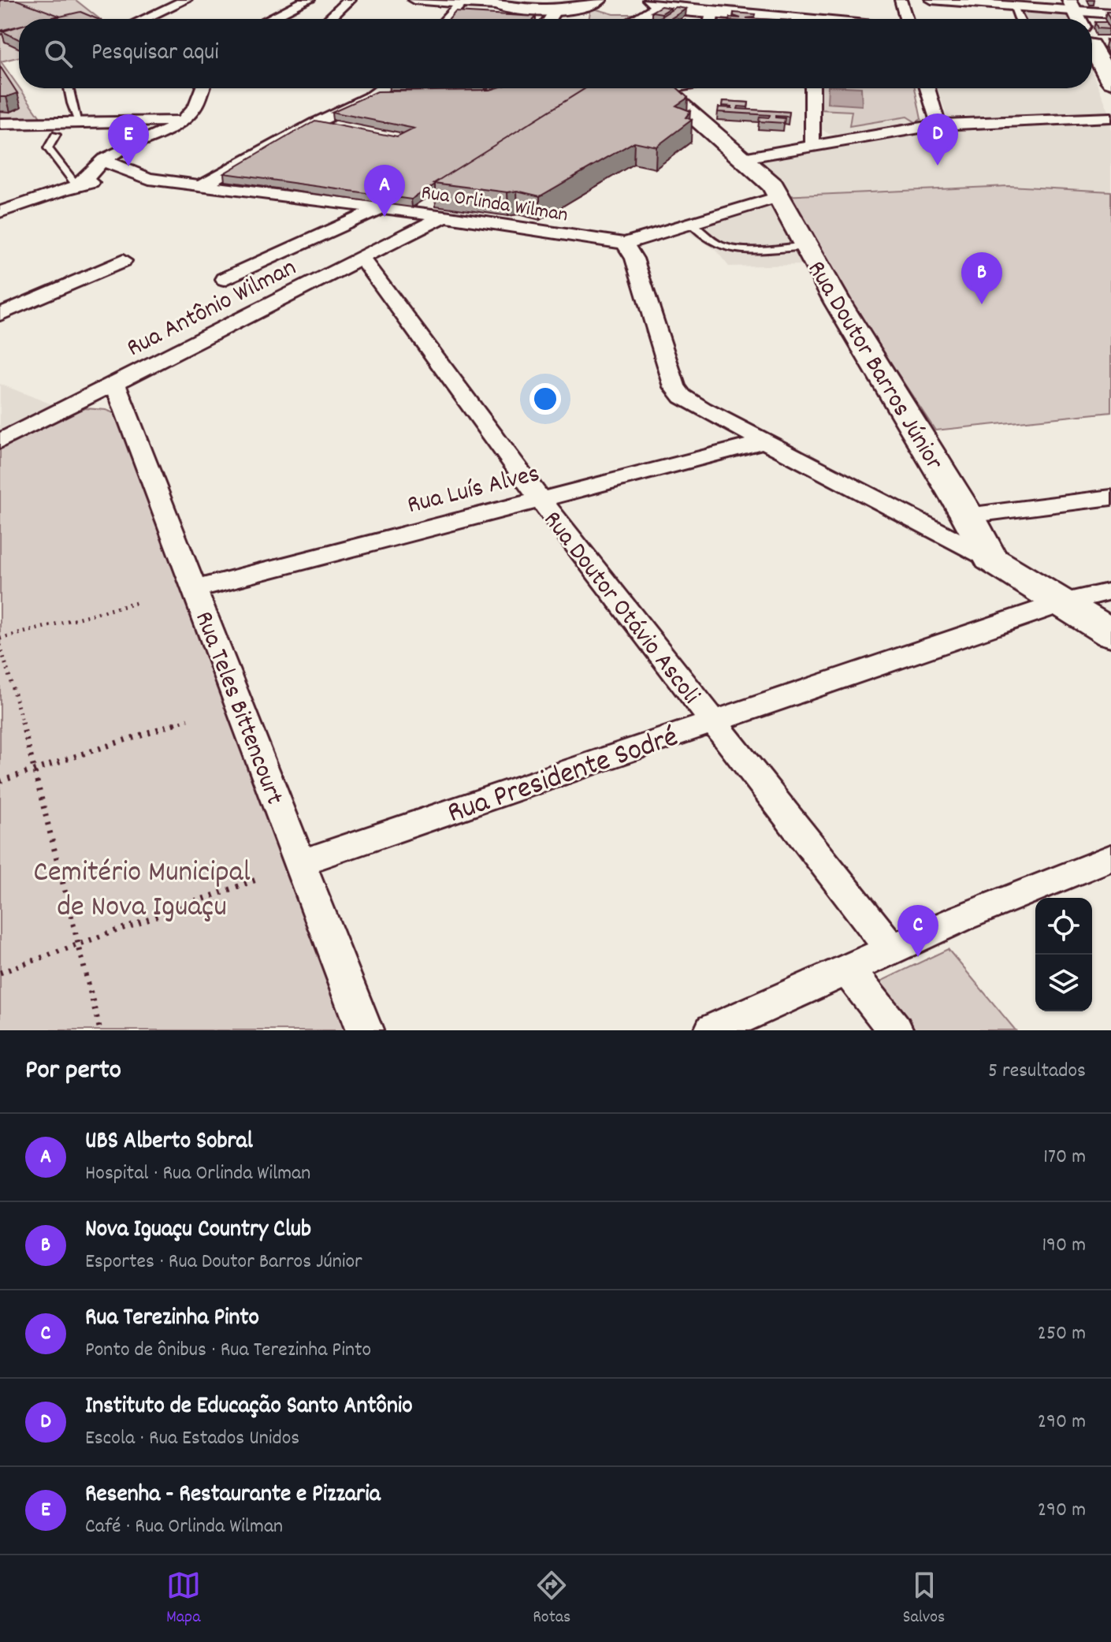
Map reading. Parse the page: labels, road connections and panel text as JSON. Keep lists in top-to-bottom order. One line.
{"streets":{"main road":["Rua Doutor Barros Júnior"],"street":["Rua Orlinda Wilman","Rua Antônio Wilman","Rua Luís Alves","Rua Doutor Otávio Ascoli","Rua Teles Bittencourt","Rua Presidente Sodré"]},"crossings":[["Rua Orlinda Wilman","Rua Antônio Wilman"],["Rua Orlinda Wilman","Rua Doutor Barros Júnior"],["Rua Antônio Wilman","Rua Doutor Otávio Ascoli"],["Rua Antônio Wilman","Rua Teles Bittencourt"],["Rua Luís Alves","Rua Doutor Otávio Ascoli"],["Rua Luís Alves","Rua Teles Bittencourt"],["Rua Doutor Otávio Ascoli","Rua Presidente Sodré"],["Rua Teles Bittencourt","Rua Presidente Sodré"]],"parks":["Cemitério Municipal de Nova Iguaçu"],"page":{"search":"Pesquisar aqui","pins":["D","E","A","B","C"],"heading":["Por perto","5 resultados"],"list":[{"mark":"A","name":"UBS Alberto Sobral","note":"Hospital · Rua Orlinda Wilman","value":"170 m"},{"mark":"B","name":"Nova Iguaçu Country Club","note":"Esportes · Rua Doutor Barros Júnior","value":"190 m"},{"mark":"C","name":"Rua Terezinha Pinto","note":"Ponto de ônibus · Rua Terezinha Pinto","value":"250 m"},{"mark":"D","name":"Instituto de Educação Santo Antônio","note":"Escola · Rua Estados Unidos","value":"290 m"},{"mark":"E","name":"Resenha - Restaurante e Pizzaria","note":"Café · Rua Orlinda Wilman","value":"290 m"}],"nav":["Mapa","Rotas","Salvos"]}}
